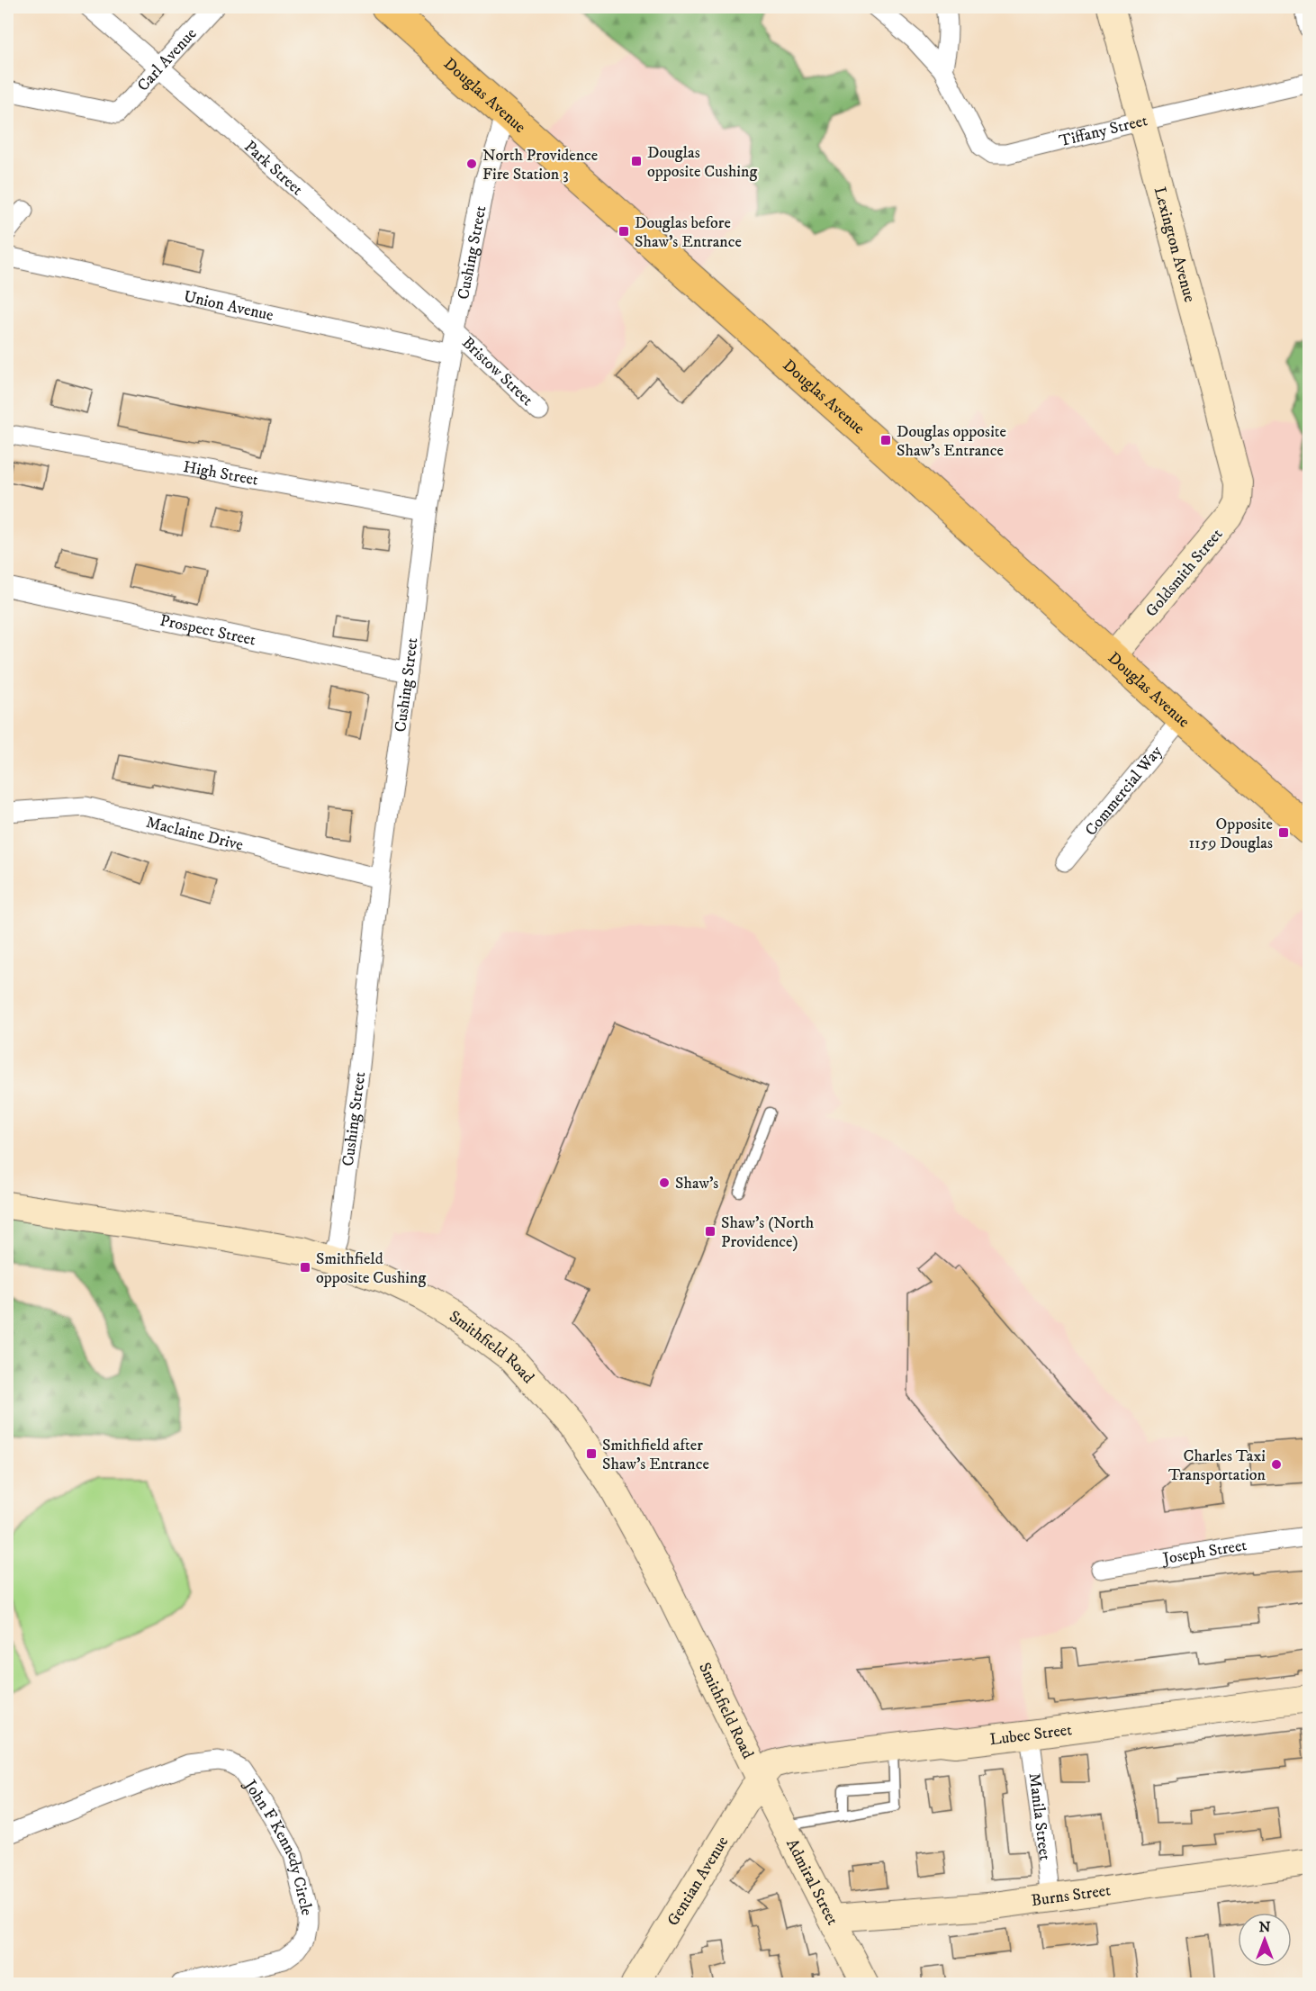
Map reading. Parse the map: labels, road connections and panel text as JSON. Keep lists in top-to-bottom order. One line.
{"streets":{"main road":["Douglas Avenue"],"street":["Carl Avenue","Tiffany Street","Park Street","Lexington Avenue","Cushing Street","Union Avenue","Bristow Street","High Street","Goldsmith Street","Prospect Street","Commercial Way","Maclaine Drive","Smithfield Road","Joseph Street","Lubec Street","Manila Street","John F Kennedy Circle","Admiral Street","Gentian Avenue","Burns Street"]},"crossings":[["Carl Avenue","Park Street"],["Douglas Avenue","Cushing Street"],["Douglas Avenue","Goldsmith Street"],["Douglas Avenue","Commercial Way"],["Tiffany Street","Lexington Avenue"],["Park Street","Cushing Street"],["Park Street","Bristow Street"],["Lexington Avenue","Goldsmith Street"],["Cushing Street","Union Avenue"],["Cushing Street","Bristow Street"],["Cushing Street","High Street"],["Cushing Street","Prospect Street"],["Cushing Street","Maclaine Drive"],["Cushing Street","Smithfield Road"],["Smithfield Road","Lubec Street"],["Smithfield Road","Admiral Street"],["Smithfield Road","Gentian Avenue"],["Lubec Street","Manila Street"],["Lubec Street","Admiral Street"],["Lubec Street","Gentian Avenue"],["Manila Street","Burns Street"],["Admiral Street","Gentian Avenue"],["Admiral Street","Burns Street"]],"places":{"transit":["Douglas opposite Cushing","Douglas before Shaw's Entrance","Douglas opposite Shaw's Entrance","Opposite 1159 Douglas","Shaw's (North Providence)","Smithfield opposite Cushing","Smithfield after Shaw's Entrance"],"other":["North Providence Fire Station 3","Shaw's","Charles Taxi Transportation"]},"north":"top"}
